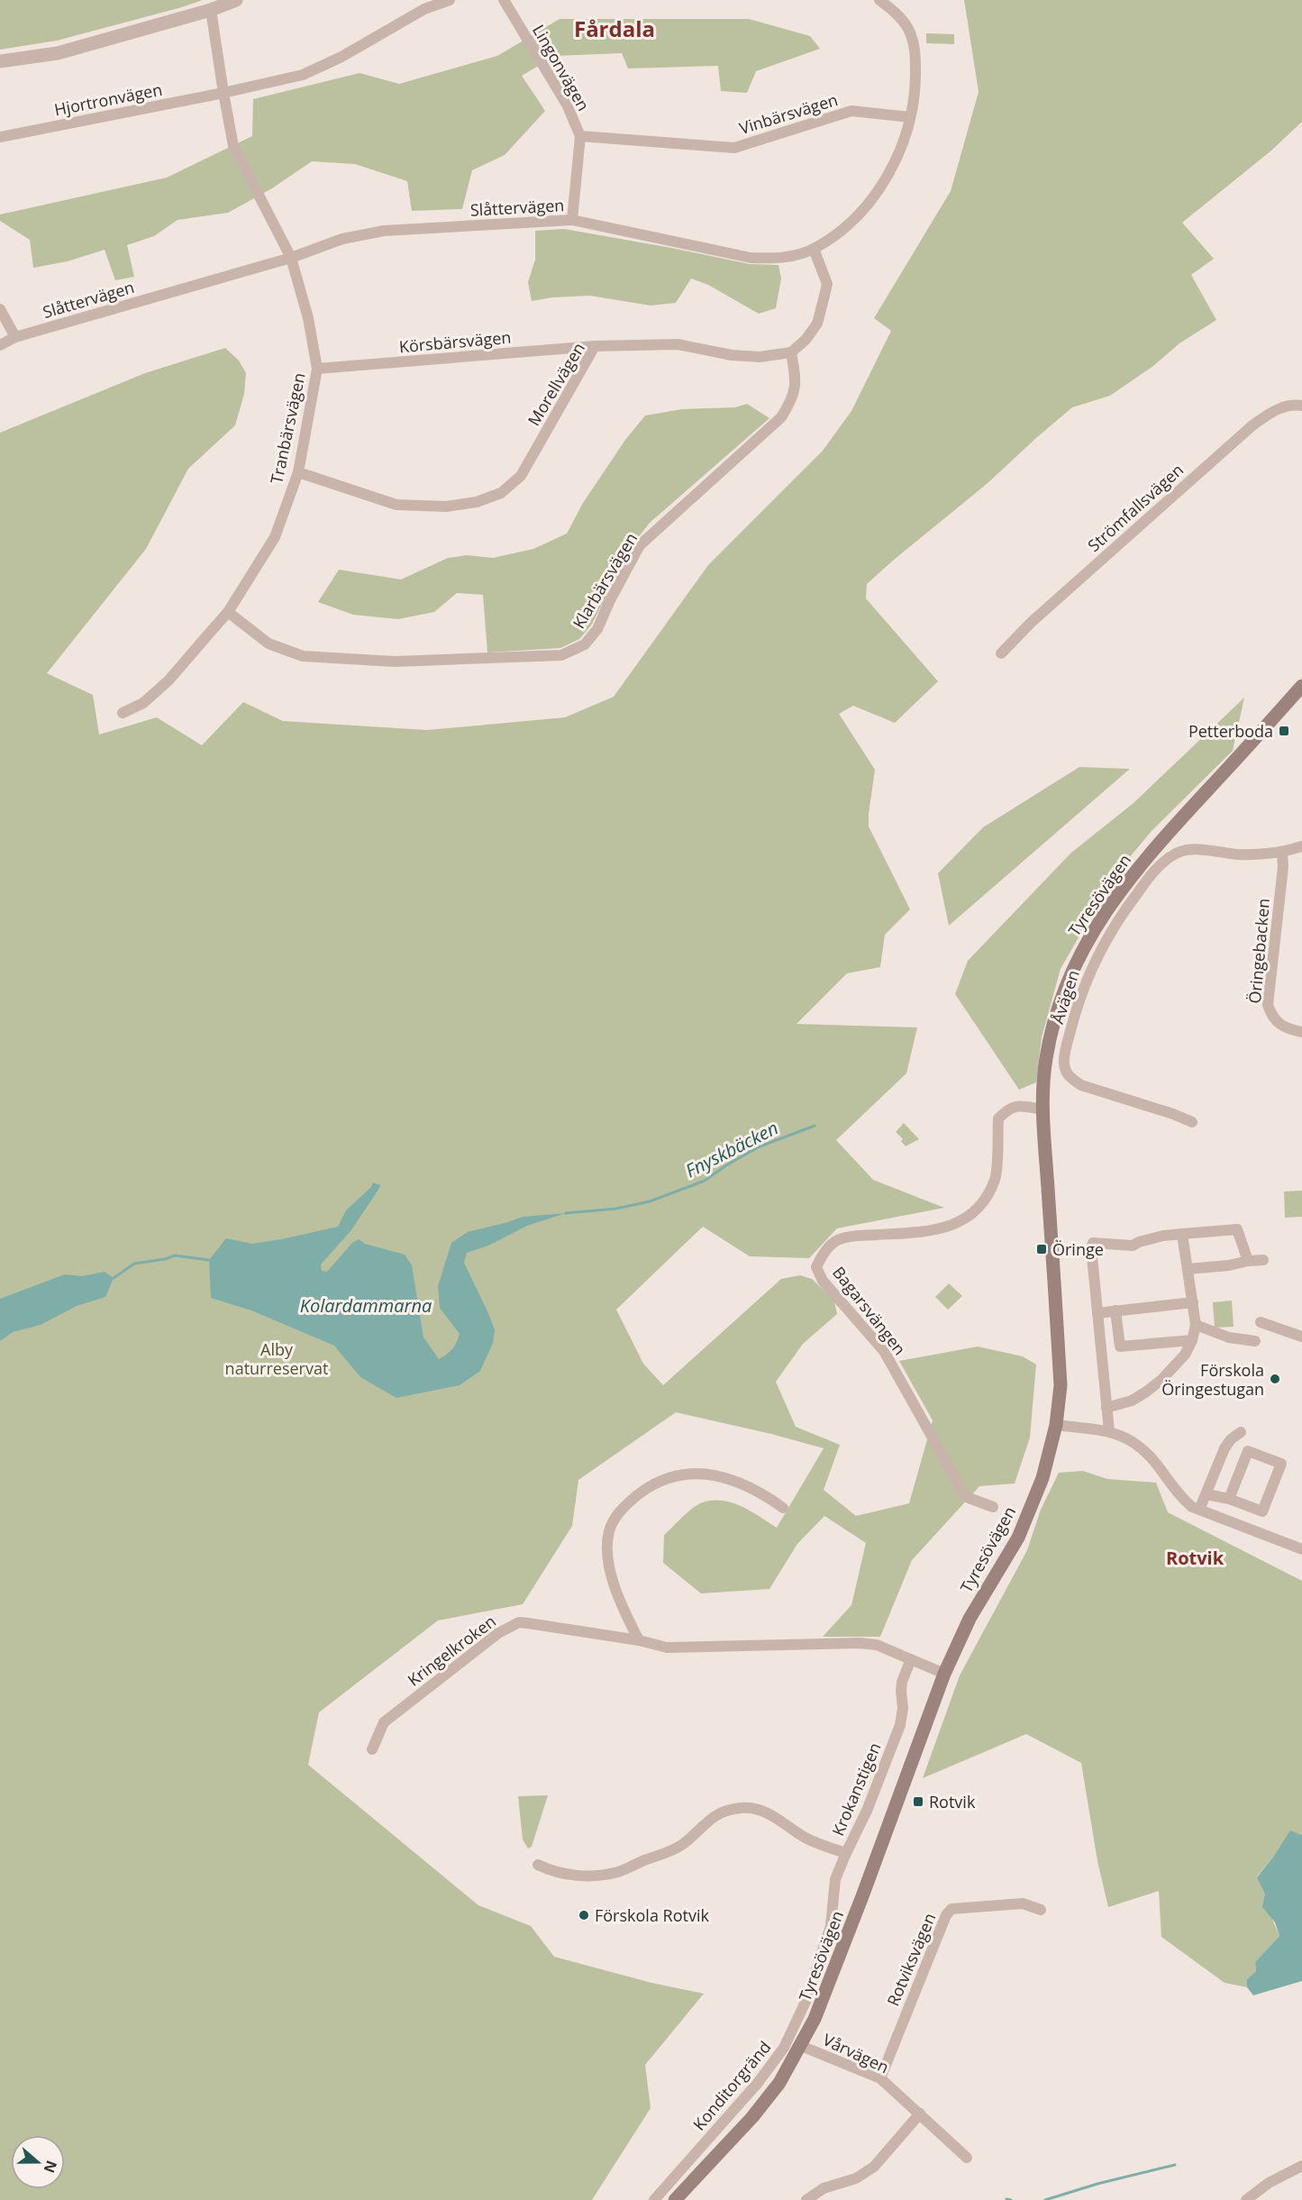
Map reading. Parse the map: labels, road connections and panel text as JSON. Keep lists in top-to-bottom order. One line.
{"streets":{"main road":["Tyresövägen"],"street":["Lingonvägen","Hjortronvägen","Vinbärsvägen","Slåttervägen","Körsbärsvägen","Morellvägen","Tranbärsvägen","Strömfallsvägen","Klarbärsvägen","Öringebacken","Åvägen","Bagarsvängen","Kringelkroken","Krokanstigen","Rotviksvägen","Vårvägen","Konditorgränd"]},"crossings":[["Lingonvägen","Vinbärsvägen"],["Lingonvägen","Slåttervägen"],["Hjortronvägen","Tranbärsvägen"],["Vinbärsvägen","Slåttervägen"],["Slåttervägen","Tranbärsvägen"],["Körsbärsvägen","Morellvägen"],["Körsbärsvägen","Tranbärsvägen"],["Morellvägen","Tranbärsvägen"],["Morellvägen","Klarbärsvägen"],["Tranbärsvägen","Klarbärsvägen"],["Tyresövägen","Bagarsvängen"],["Tyresövägen","Kringelkroken"],["Tyresövägen","Vårvägen"],["Öringebacken","Åvägen"],["Kringelkroken","Krokanstigen"],["Krokanstigen","Konditorgränd"],["Rotviksvägen","Vårvägen"]],"districts":["Fårdala","Rotvik"],"water":["Fnyskbäcken","Kolardammarna"],"parks":["Alby naturreservat"],"places":{"transit":["Petterboda","Öringe","Rotvik"],"other":["Förskola Öringestugan","Förskola Rotvik"]},"north":"right"}
